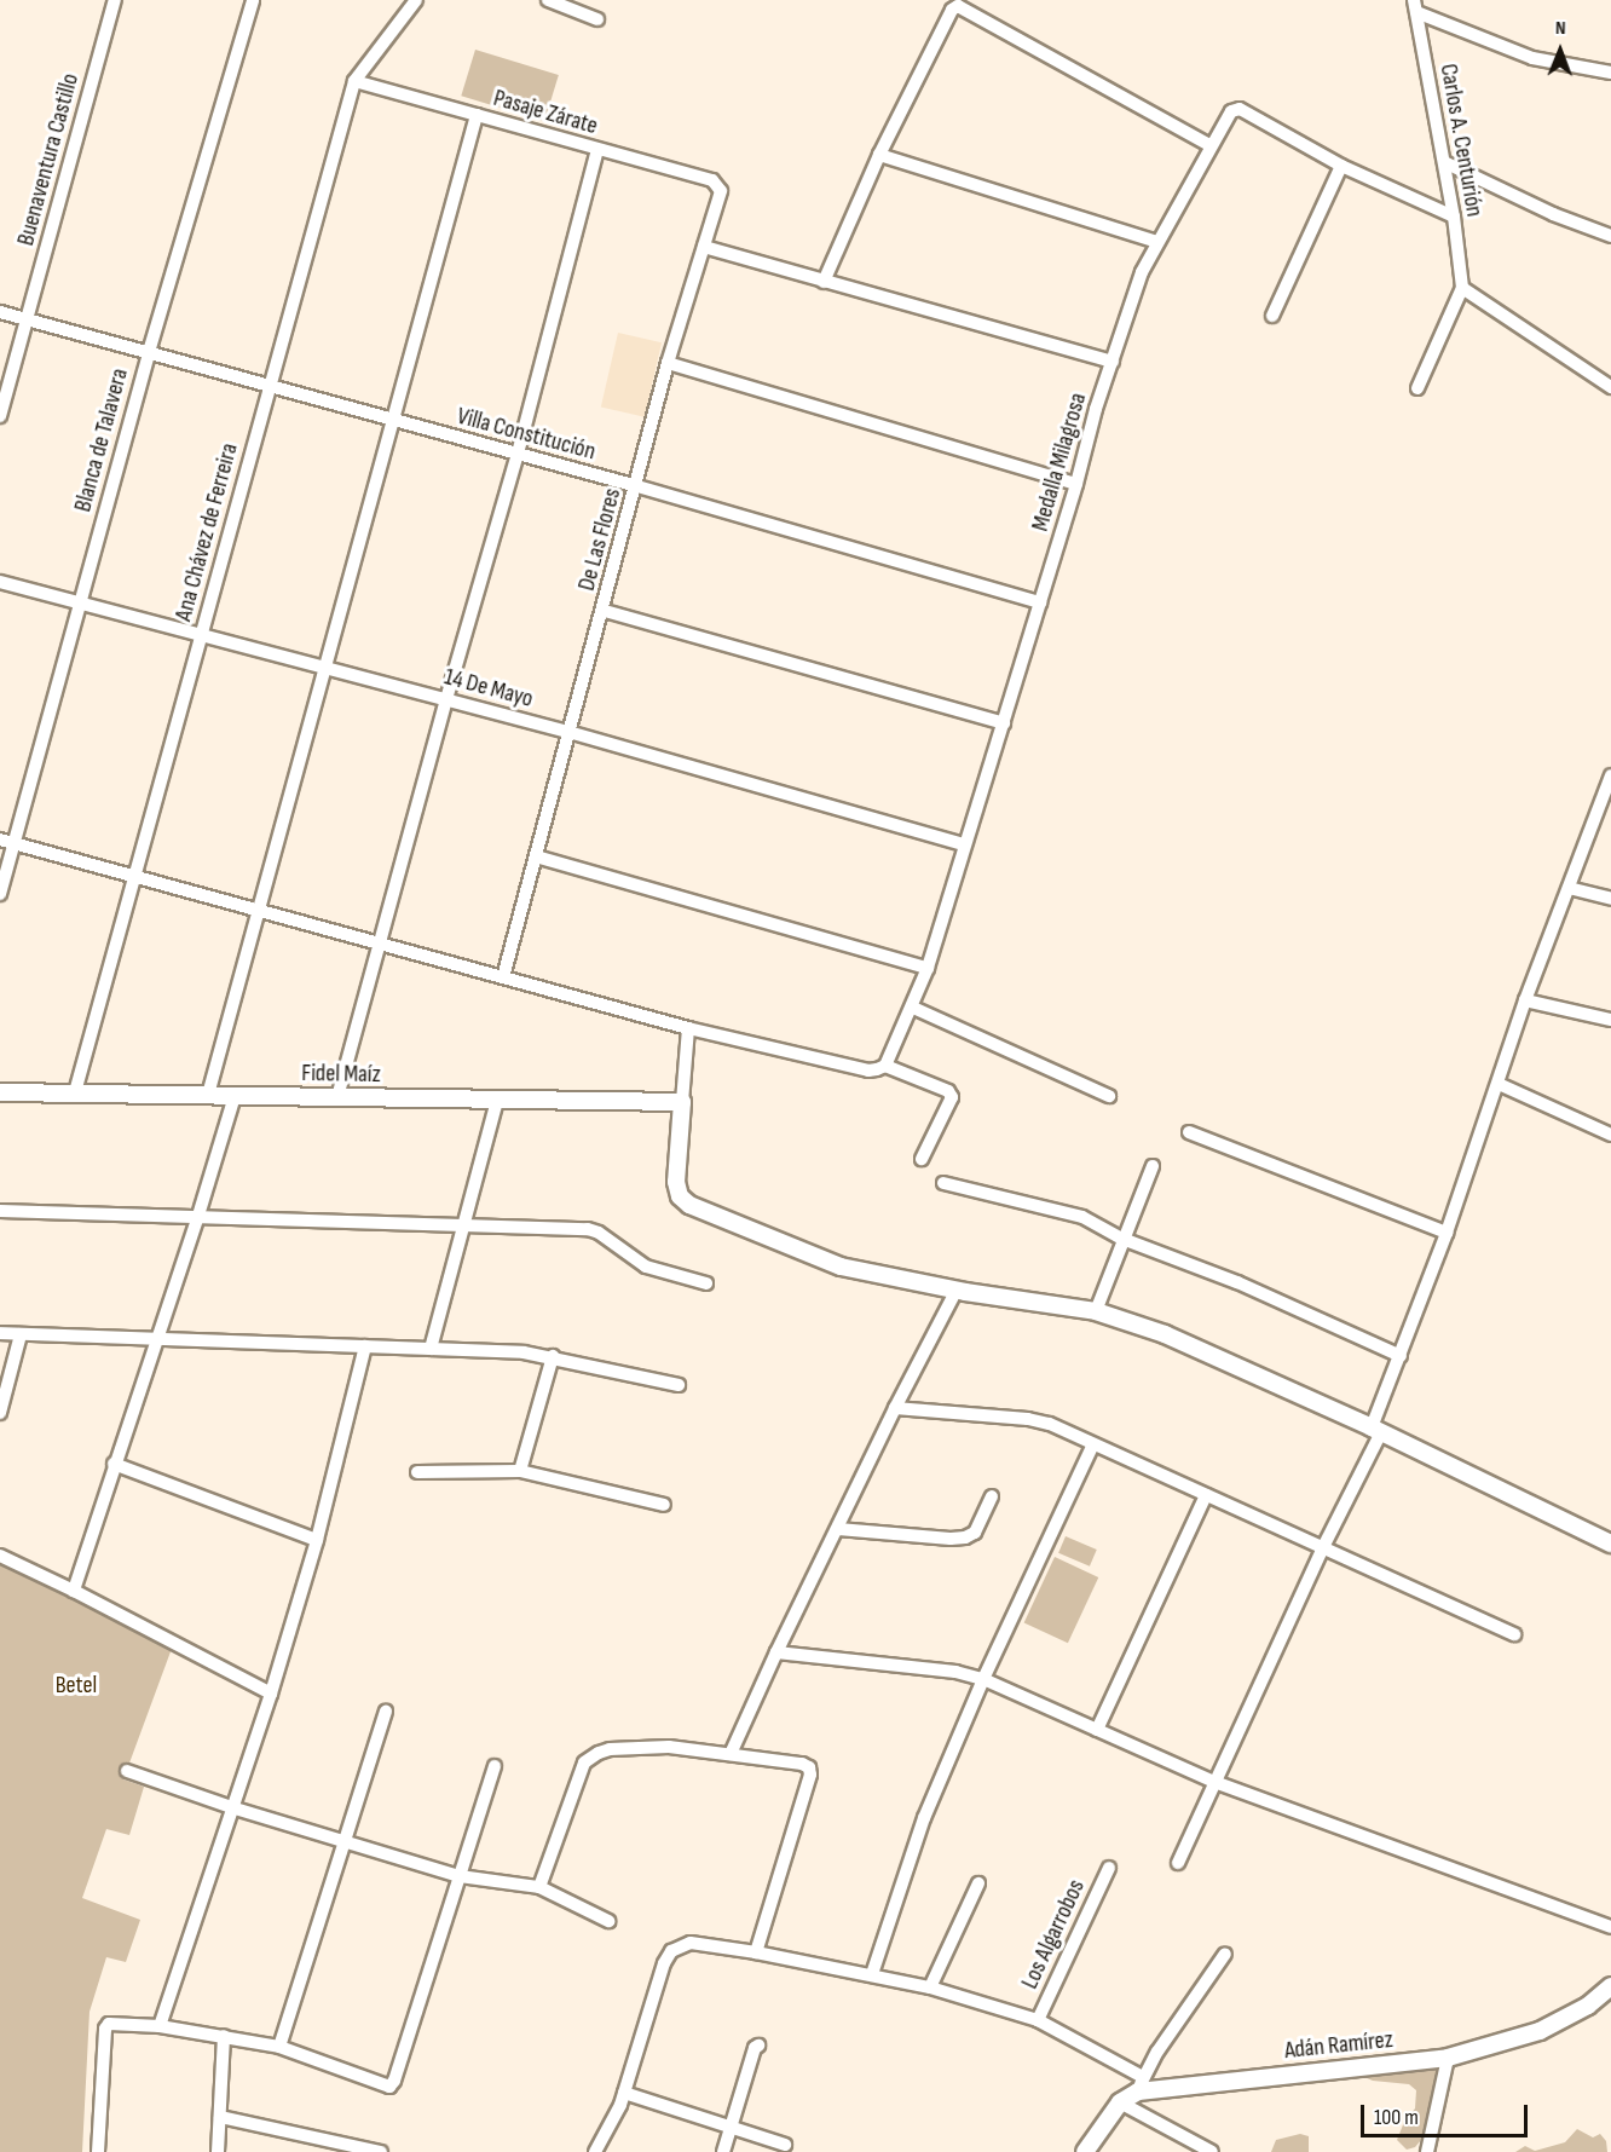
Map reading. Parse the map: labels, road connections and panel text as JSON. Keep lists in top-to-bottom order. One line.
{"streets":{"street":["Pasaje Zárate","Carlos A. Centurión","Buenaventura Castillo","Villa Constitución","Blanca de Talavera","Medalla Milagrosa","Ana Chávez de Ferreira","De Las Flores","14 De Mayo","Fidel Maíz","Los Algarrobos","Adán Ramírez"]},"crossings":[["Pasaje Zárate","Ana Chávez de Ferreira"],["Pasaje Zárate","De Las Flores"],["Carlos A. Centurión","Medalla Milagrosa"],["Buenaventura Castillo","Villa Constitución"],["Villa Constitución","Blanca de Talavera"],["Villa Constitución","Medalla Milagrosa"],["Villa Constitución","Ana Chávez de Ferreira"],["Villa Constitución","De Las Flores"],["Blanca de Talavera","14 De Mayo"],["Medalla Milagrosa","14 De Mayo"],["Ana Chávez de Ferreira","14 De Mayo"],["Ana Chávez de Ferreira","Fidel Maíz"],["De Las Flores","14 De Mayo"]],"parks":["Betel"],"scale_bar":"100 m","north":"top"}
